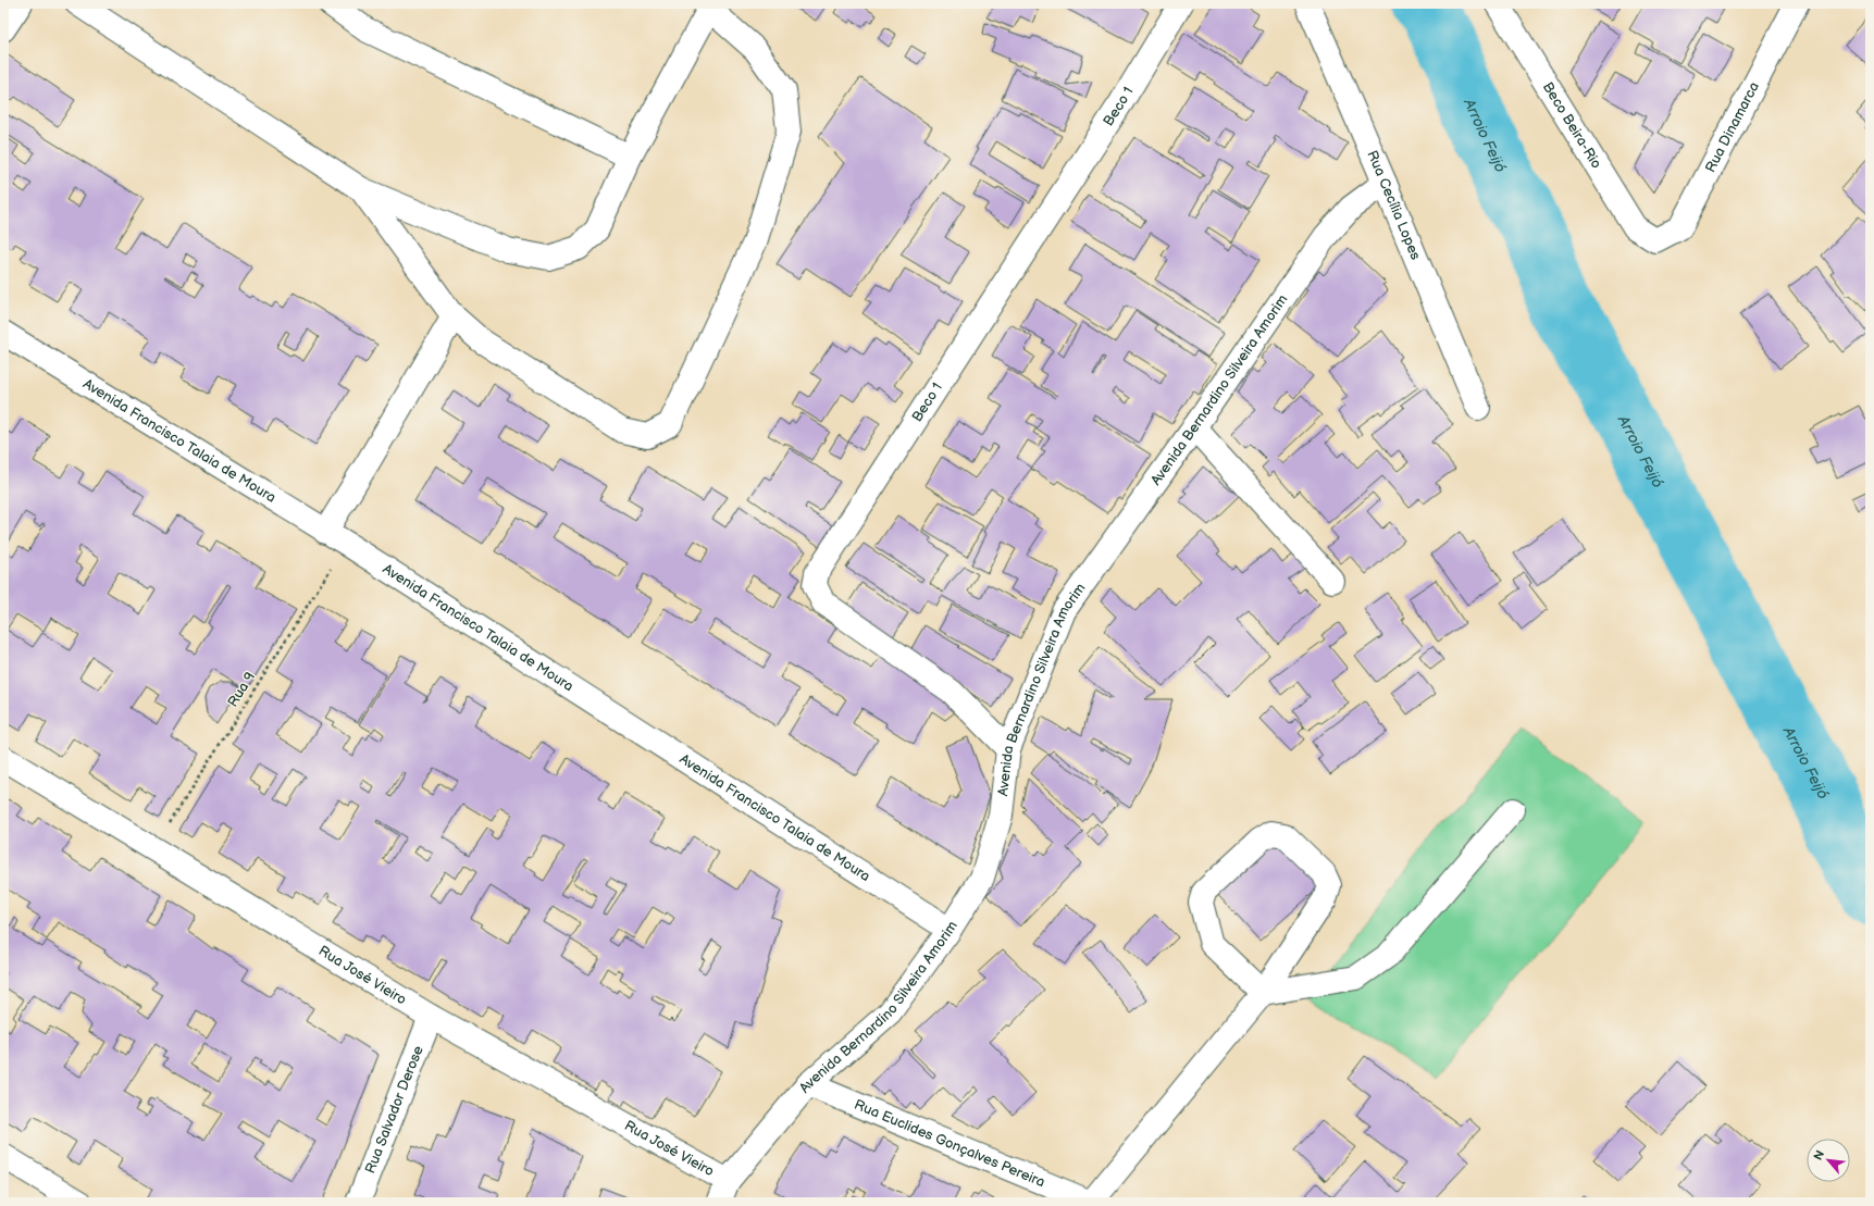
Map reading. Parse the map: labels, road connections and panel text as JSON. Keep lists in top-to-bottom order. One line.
{"streets":{"street":["Beco 1","Beco Beira-Rio","Rua Dinamarca","Rua Cecília Lopes","Avenida Bernardino Silveira Amorim","Avenida Francisco Talaia de Moura","Rua José Vieiro","Rua Salvador Derose","Rua Euclides Gonçalves Pereira"],"path":["Rua 9"]},"crossings":[["Beco 1","Avenida Bernardino Silveira Amorim"],["Beco Beira-Rio","Rua Dinamarca"],["Rua Cecília Lopes","Avenida Bernardino Silveira Amorim"],["Avenida Bernardino Silveira Amorim","Avenida Francisco Talaia de Moura"],["Avenida Bernardino Silveira Amorim","Rua José Vieiro"],["Avenida Bernardino Silveira Amorim","Rua Euclides Gonçalves Pereira"],["Avenida Francisco Talaia de Moura","Rua 9"],["Rua 9","Rua José Vieiro"],["Rua José Vieiro","Rua Salvador Derose"]],"water":["Arroio Feijó"],"north":"top left"}
